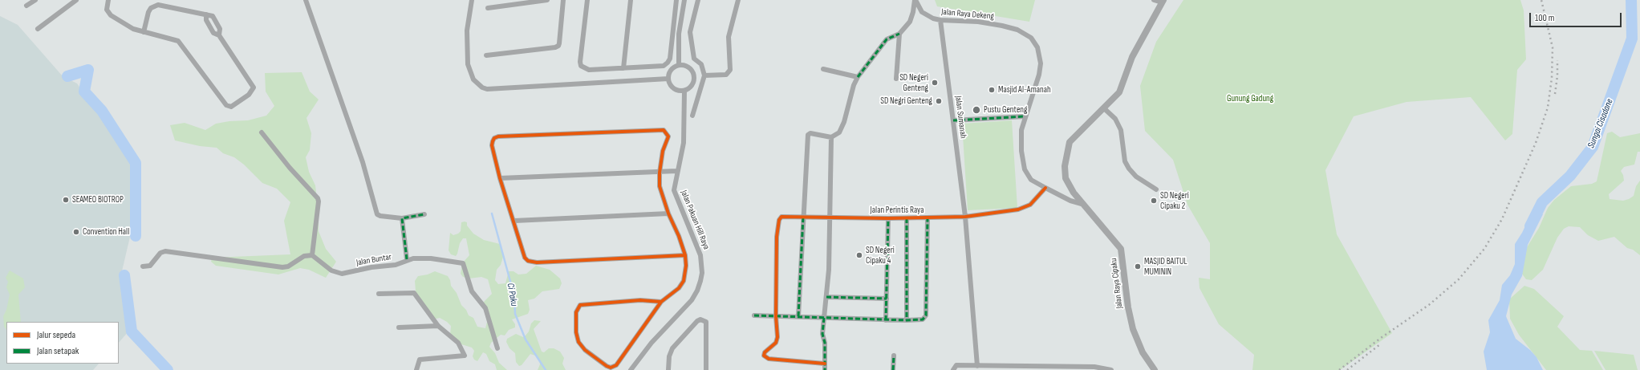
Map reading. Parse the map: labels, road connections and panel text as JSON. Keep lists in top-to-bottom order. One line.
{"streets":{"street":["Jalan Raya Dekeng","Jalan Sumanah","Jalan Perintis Raya","Jalan Pakuan Hill Raya","Jalan Buntar","Jalan Raya Cipaku"]},"crossings":[["Jalan Raya Dekeng","Jalan Sumanah"],["Jalan Raya Dekeng","Jalan Perintis Raya"],["Jalan Raya Dekeng","Jalan Raya Cipaku"],["Jalan Sumanah","Jalan Perintis Raya"]],"water":["Sungai Cisadane","Ci Paku"],"parks":["Gunung Gadung"],"places":["SD Negeri Genteng","Masjid Al-Amanah","SD Negri Genteng","Pustu Genteng","SEAMEO BIOTROP","SD Negeri Cipaku 2","Convention Hall","SD Negeri Cipaku 4","MASJID BAITUL MUMININ"],"legend":["Jalur sepeda","Jalan setapak"],"scale_bar":"100 m"}
